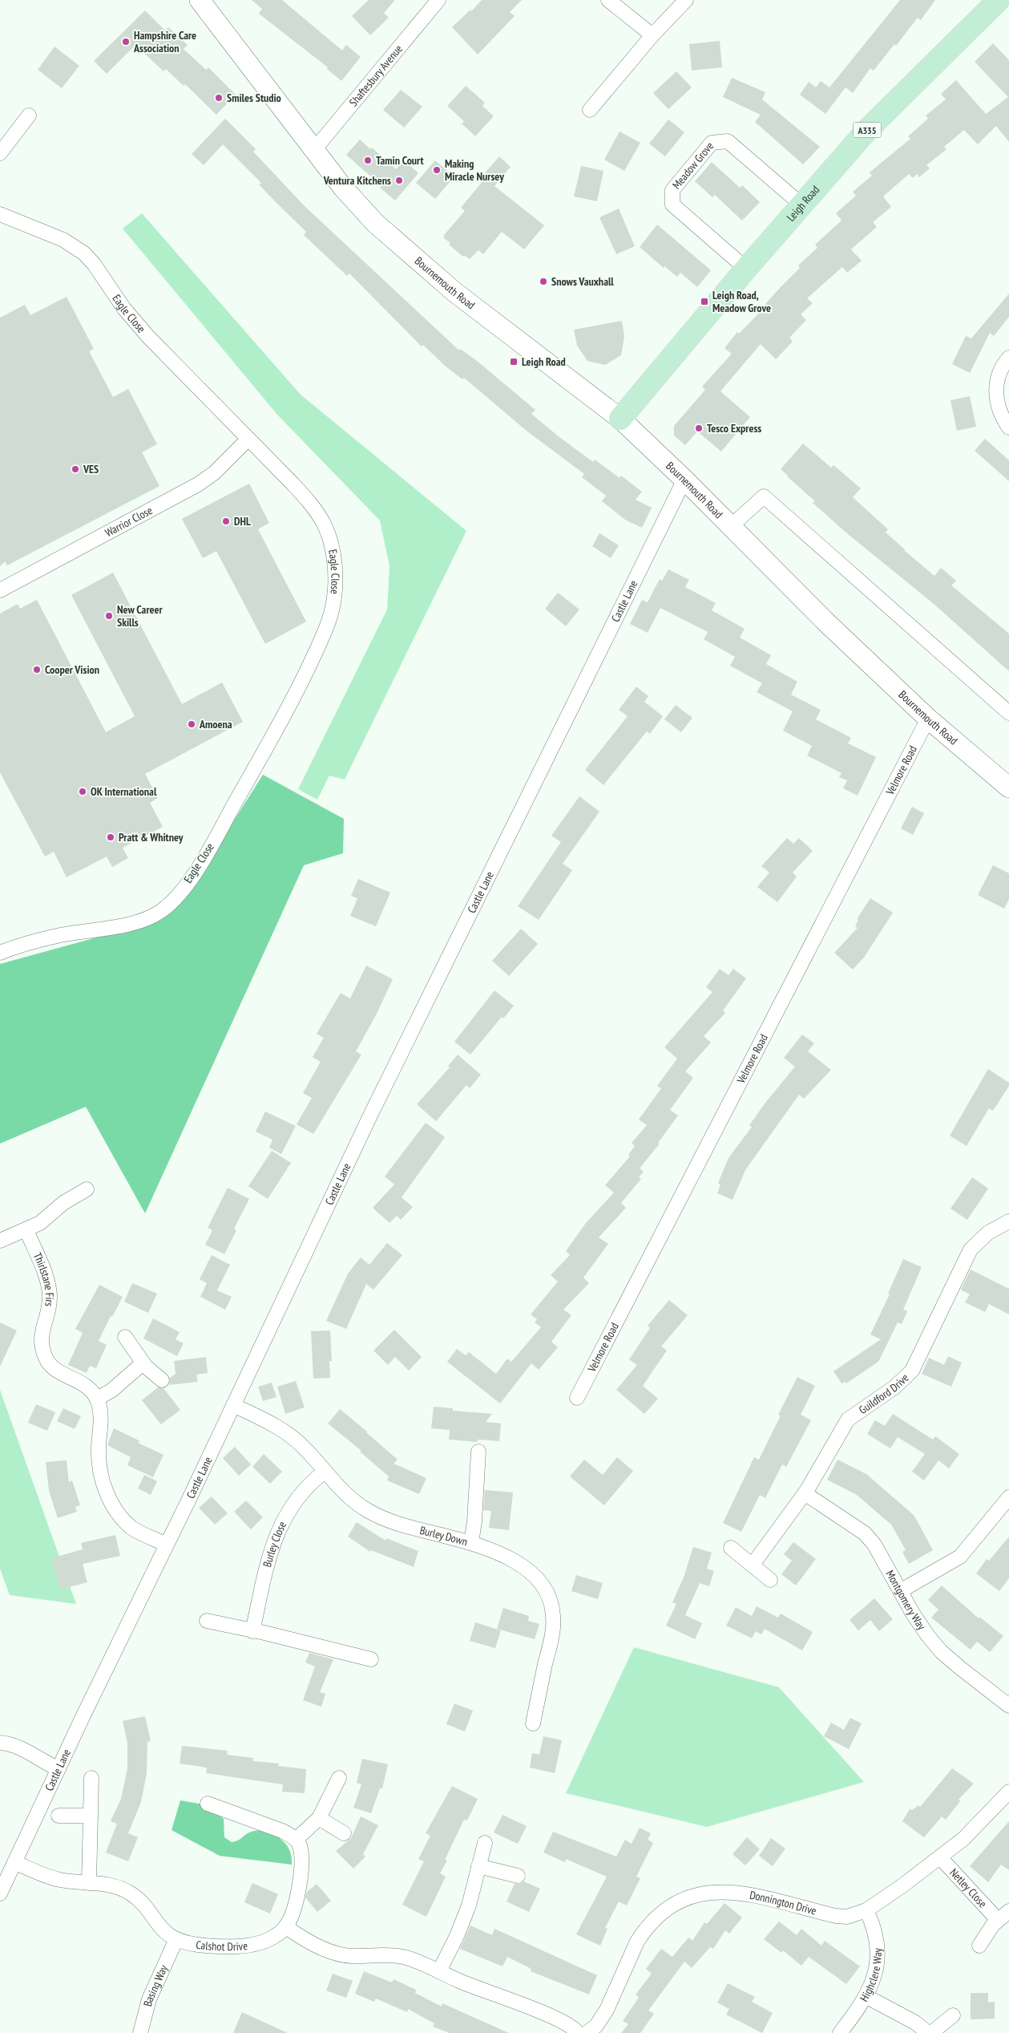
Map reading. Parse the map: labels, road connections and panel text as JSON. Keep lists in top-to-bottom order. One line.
{"streets":{"main road":["A335","Leigh Road","Bournemouth Road"],"street":["Shaftesbury Avenue","Meadow Grove","Eagle Close","Warrior Close","Castle Lane","Velmore Road","Thirlstane Firs","Guildford Drive","Burley Down","Burley Close","Montgomery Way","Netley Close","Donnington Drive","Calshot Drive","Highclere Way","Basing Way"]},"crossings":[["Shaftesbury Avenue","Bournemouth Road"],["Meadow Grove","Leigh Road"],["Leigh Road","Bournemouth Road"],["Bournemouth Road","Castle Lane"],["Bournemouth Road","Velmore Road"],["Eagle Close","Warrior Close"],["Castle Lane","Burley Down"],["Castle Lane","Calshot Drive"],["Guildford Drive","Montgomery Way"],["Burley Down","Burley Close"],["Netley Close","Donnington Drive"],["Donnington Drive","Highclere Way"],["Calshot Drive","Basing Way"]],"places":{"other":["Hampshire Care Association","Smiles Studio","Tamin Court","Making Miracle Nursey","Ventura Kitchens","Snows Vauxhall","Tesco Express","VES","DHL","New Career Skills","Cooper Vision","Amoena","OK International","Pratt & Whitney"],"transit":["Leigh Road, Meadow Grove","Leigh Road"]}}
